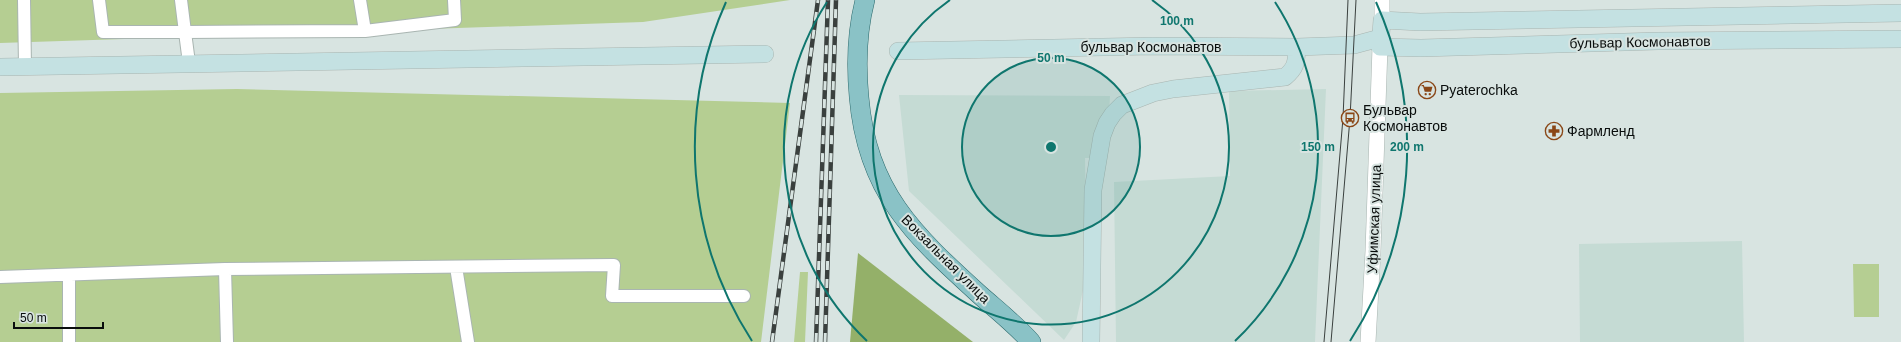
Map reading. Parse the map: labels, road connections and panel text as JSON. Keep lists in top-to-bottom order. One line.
{"streets":{"main road":["бульвар Космонавтов","Уфимская улица","Вокзальная улица"]},"crossings":[["бульвар Космонавтов","Уфимская улица"]],"places":{"supermarket":["Pyaterochka"],"bus stop":["Бульвар Космонавтов"],"pharmacy":["Фармленд"]},"scale_bar":"50 m","rings":["100 m","50 m","150 m","200 m"]}
